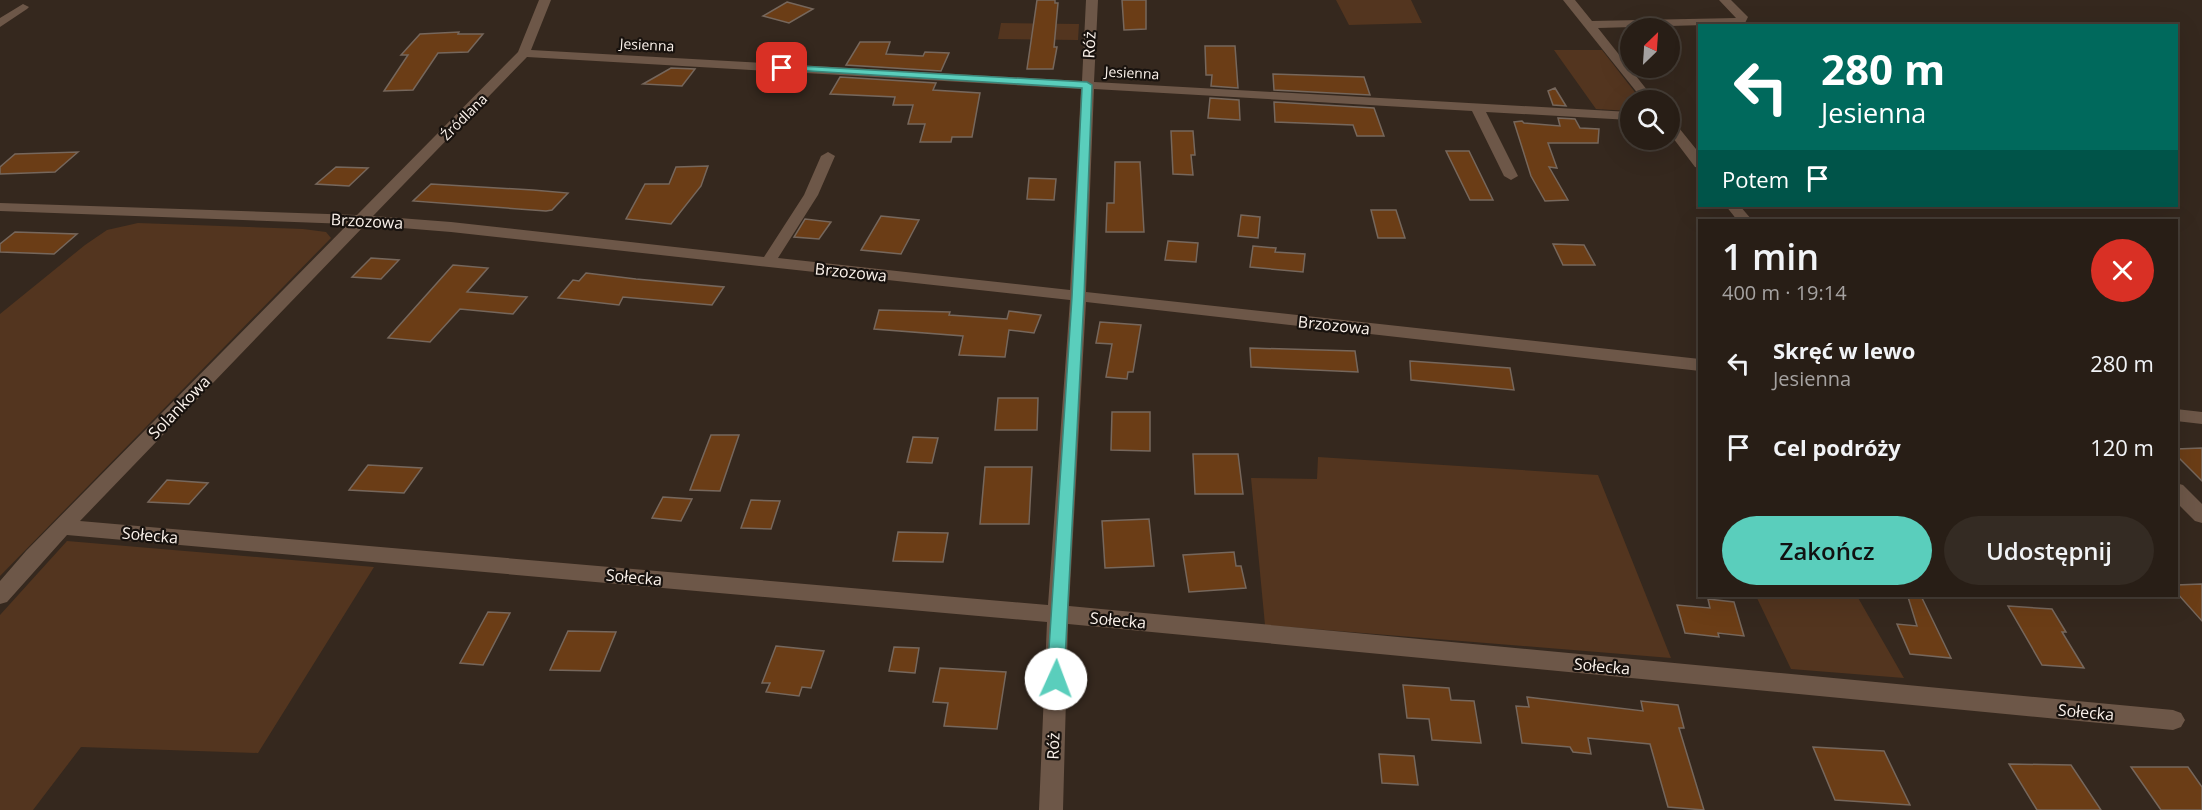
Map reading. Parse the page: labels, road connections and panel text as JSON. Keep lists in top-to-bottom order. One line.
{"streets":{"street":["Jesienna","Róż","Źródlana","Brzozowa","Solankowa","Sołecka"]},"crossings":[["Jesienna","Róż"],["Jesienna","Źródlana"],["Róż","Brzozowa"],["Róż","Sołecka"],["Źródlana","Brzozowa"],["Źródlana","Solankowa"],["Brzozowa","Solankowa"],["Solankowa","Sołecka"]],"north":"top right","page":{"turn":["280 m","Jesienna"],"then":"Potem","heading":["1 min","400 m · 19:14"],"list":[{"name":"Skręć w lewo","note":"Jesienna","value":"280 m"},{"name":"Cel podróży","value":"120 m"}],"buttons":["Zakończ","Udostępnij"]}}
